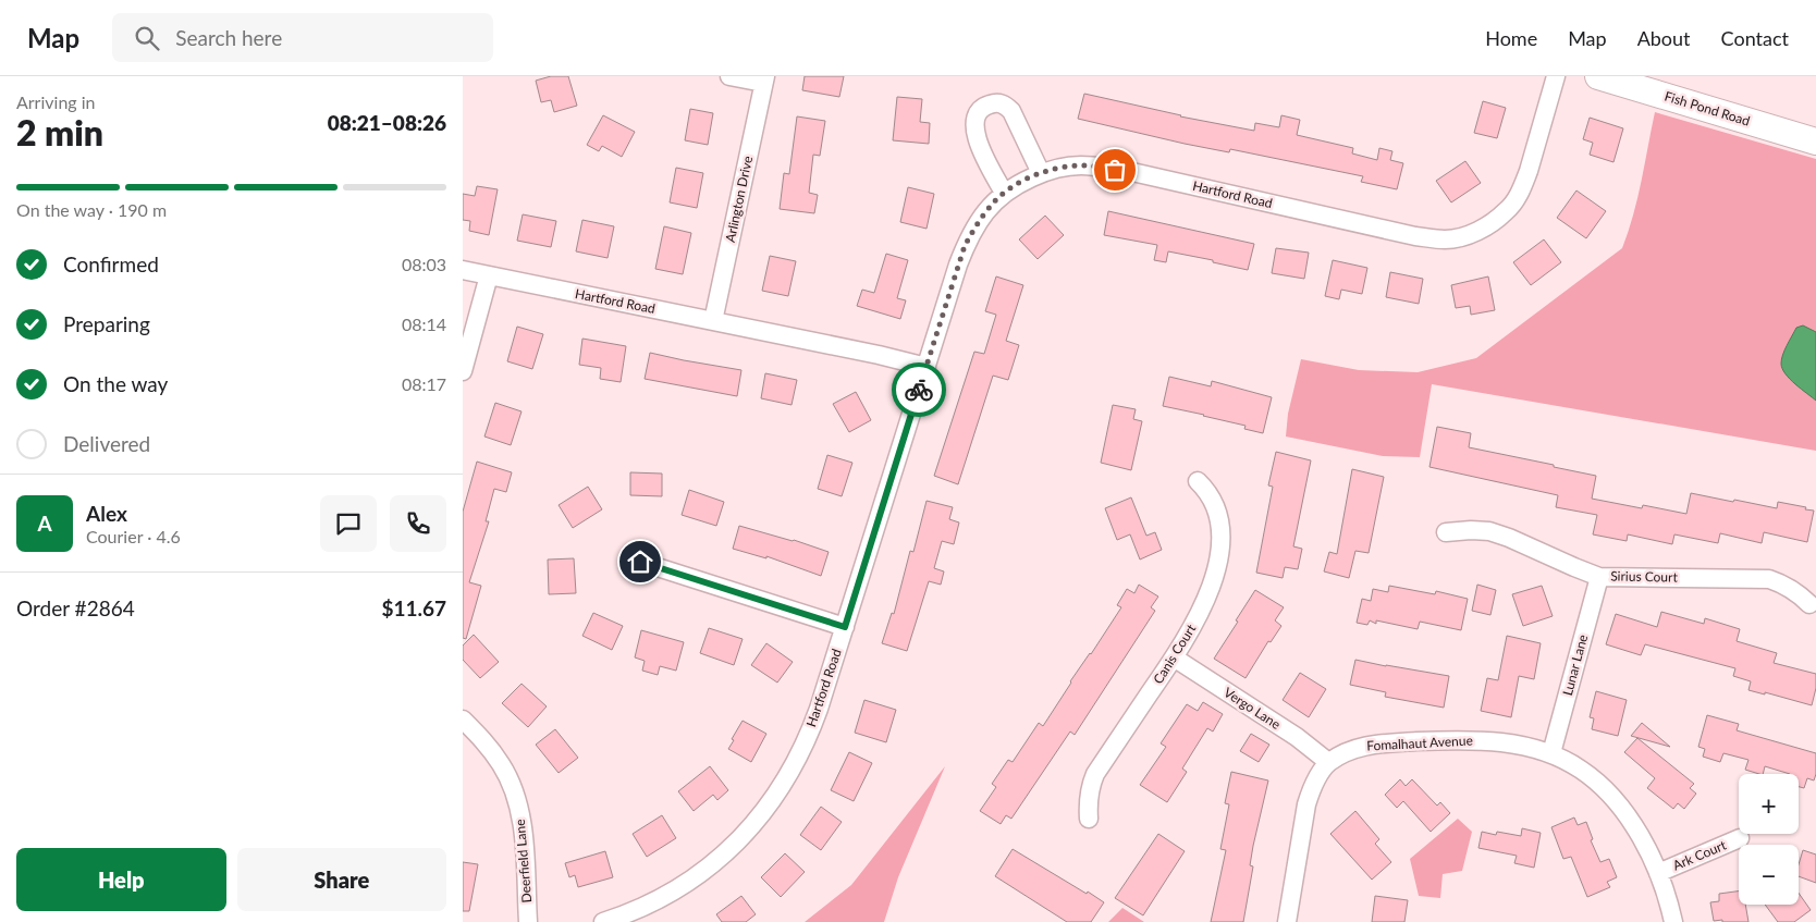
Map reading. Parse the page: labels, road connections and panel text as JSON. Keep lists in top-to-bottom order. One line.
{"streets":{"street":["Fish Pond Road","Hartford Road","Arlington Drive","Sirius Court","Canis Court","Lunar Lane","Vergo Lane","Fomalhaut Avenue","Ark Court","Deerfield Lane"]},"crossings":[["Hartford Road","Arlington Drive"],["Sirius Court","Lunar Lane"],["Canis Court","Vergo Lane"],["Lunar Lane","Fomalhaut Avenue"],["Vergo Lane","Fomalhaut Avenue"],["Fomalhaut Avenue","Ark Court"]],"page":{"header":"Map","search":"Search here","nav":["Home","Map","About","Contact"],"heading":["2 min","Arriving in","08:21–08:26"],"panel":["Alex","Courier · 4.6","Order #2864","$11.67"],"bar":"On the way · 190 m","list":[["Confirmed","08:03"],["Preparing","08:14"],["On the way","08:17"],"Delivered"],"round":"A","map_buttons":["+","−"],"buttons":["Help","Share"]}}
